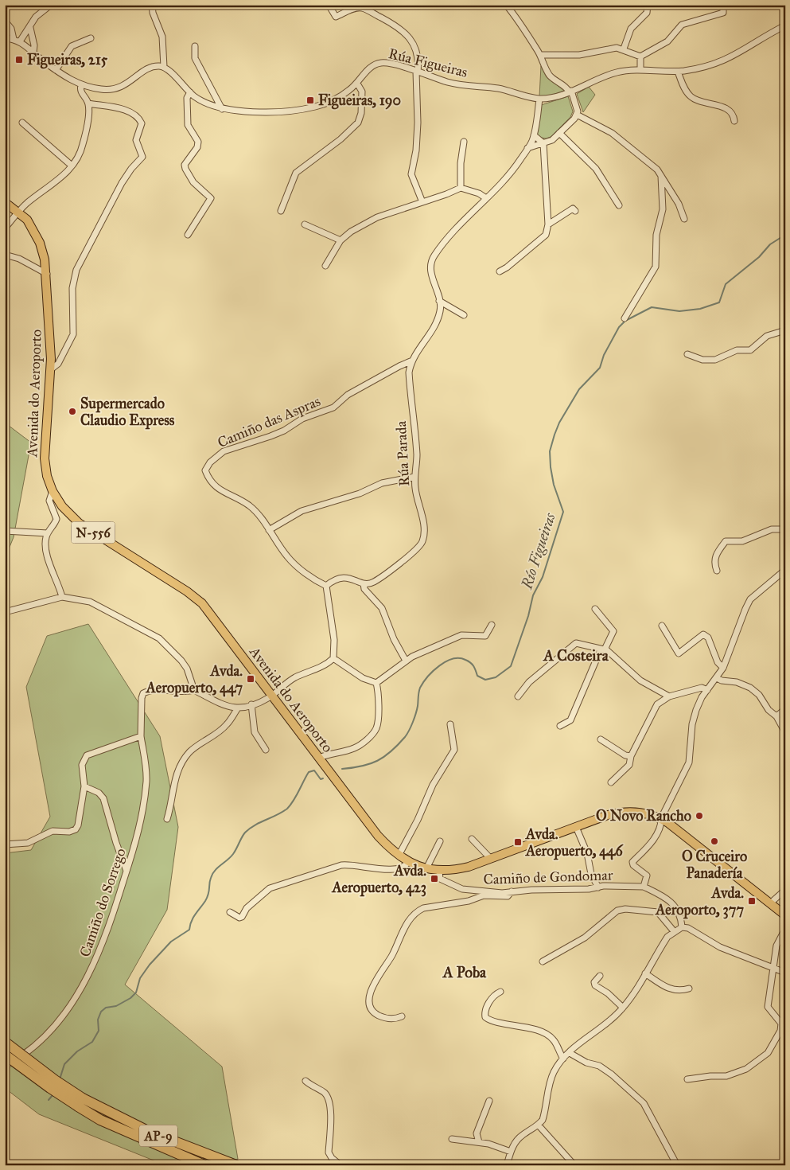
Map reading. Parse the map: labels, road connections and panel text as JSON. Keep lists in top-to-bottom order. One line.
{"streets":{"highway":["AP-9"],"main road":["Avenida do Aeroporto","N-556"],"street":["Rúa Figueiras","Camiño das Aspras","Rúa Parada","Camiño de Gondomar","Camiño do Sorrego"]},"crossings":[["Avenida do Aeroporto","Camiño de Gondomar"],["Camiño das Aspras","Rúa Parada"]],"districts":["A Costeira","A Poba"],"water":["Río Figueiras"],"places":{"transit":["Figueiras, 215","Figueiras, 190","Avda. Aeropuerto, 447","Avda. Aeropuerto, 446","Avda. Aeropuerto, 423","Avda. Aeroporto, 377"],"other":["Supermercado Claudio Express","O Novo Rancho","O Cruceiro Panadería"]}}
